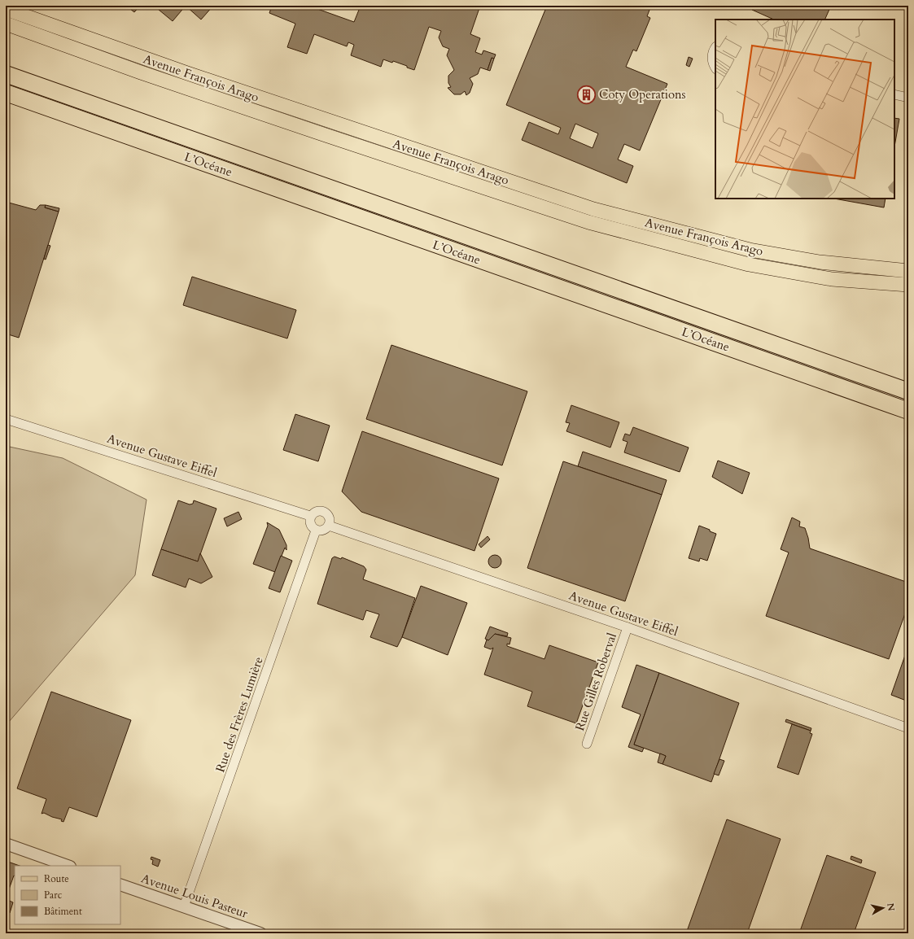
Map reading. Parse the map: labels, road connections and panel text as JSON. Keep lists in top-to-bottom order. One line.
{"streets":{"highway":["L’Océane"],"main road":["Avenue François Arago"],"street":["Avenue Gustave Eiffel","Rue Gilles Roberval","Rue des Frères Lumière","Avenue Louis Pasteur"]},"crossings":[["Avenue Gustave Eiffel","Rue Gilles Roberval"],["Avenue Gustave Eiffel","Rue des Frères Lumière"],["Rue des Frères Lumière","Avenue Louis Pasteur"]],"places":{"building":["Coty Operations"]},"legend":["Route","Parc","Bâtiment"],"north":"right"}
